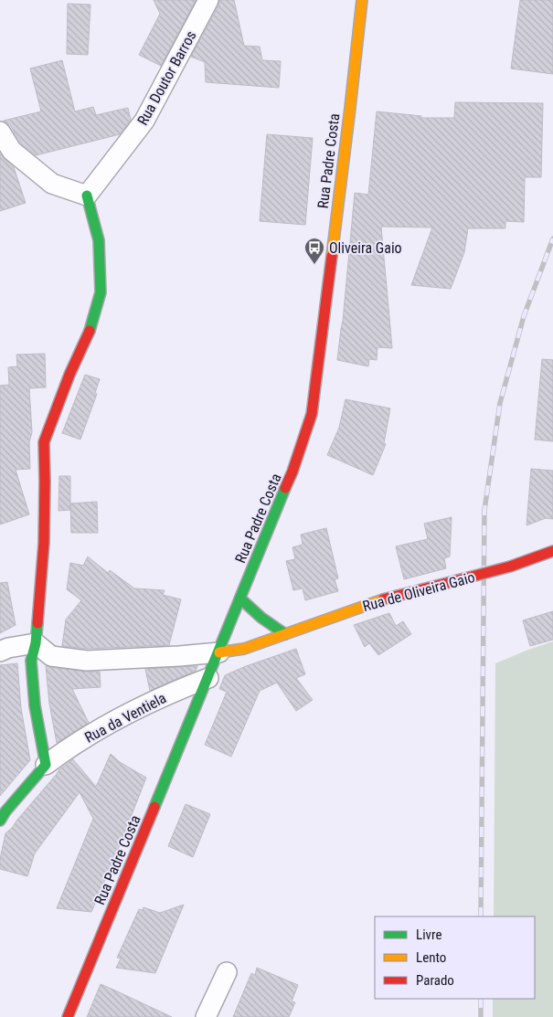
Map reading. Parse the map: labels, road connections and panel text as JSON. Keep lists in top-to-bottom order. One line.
{"streets":{"street":["Rua Doutor Barros","Rua Padre Costa","Rua de Oliveira Gaio","Rua da Ventiela"]},"crossings":[["Rua Padre Costa","Rua de Oliveira Gaio"],["Rua Padre Costa","Rua da Ventiela"]],"places":{"bus stop":["Oliveira Gaio"]},"legend":["Livre","Lento","Parado"]}
